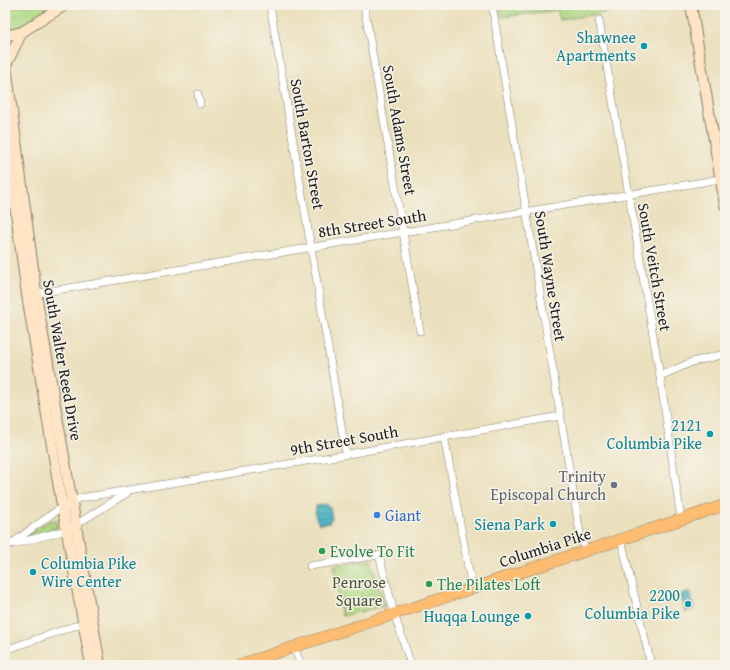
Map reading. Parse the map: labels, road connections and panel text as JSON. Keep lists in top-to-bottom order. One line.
{"streets":{"main road":["Columbia Pike"],"street":["South Adams Street","South Barton Street","8th Street South","South Veitch Street","South Wayne Street","South Walter Reed Drive","9th Street South"]},"crossings":[["South Adams Street","8th Street South"],["South Barton Street","8th Street South"],["South Barton Street","9th Street South"],["8th Street South","South Veitch Street"],["8th Street South","South Wayne Street"],["8th Street South","South Walter Reed Drive"],["South Veitch Street","Columbia Pike"],["South Wayne Street","9th Street South"],["South Wayne Street","Columbia Pike"],["South Walter Reed Drive","9th Street South"]],"parks":["Penrose Square"],"places":["Shawnee Apartments","2121 Columbia Pike","Trinity Episcopal Church","Giant","Siena Park","Evolve To Fit","Columbia Pike Wire Center","The Pilates Loft","2200 Columbia Pike","Huqqa Lounge"]}
